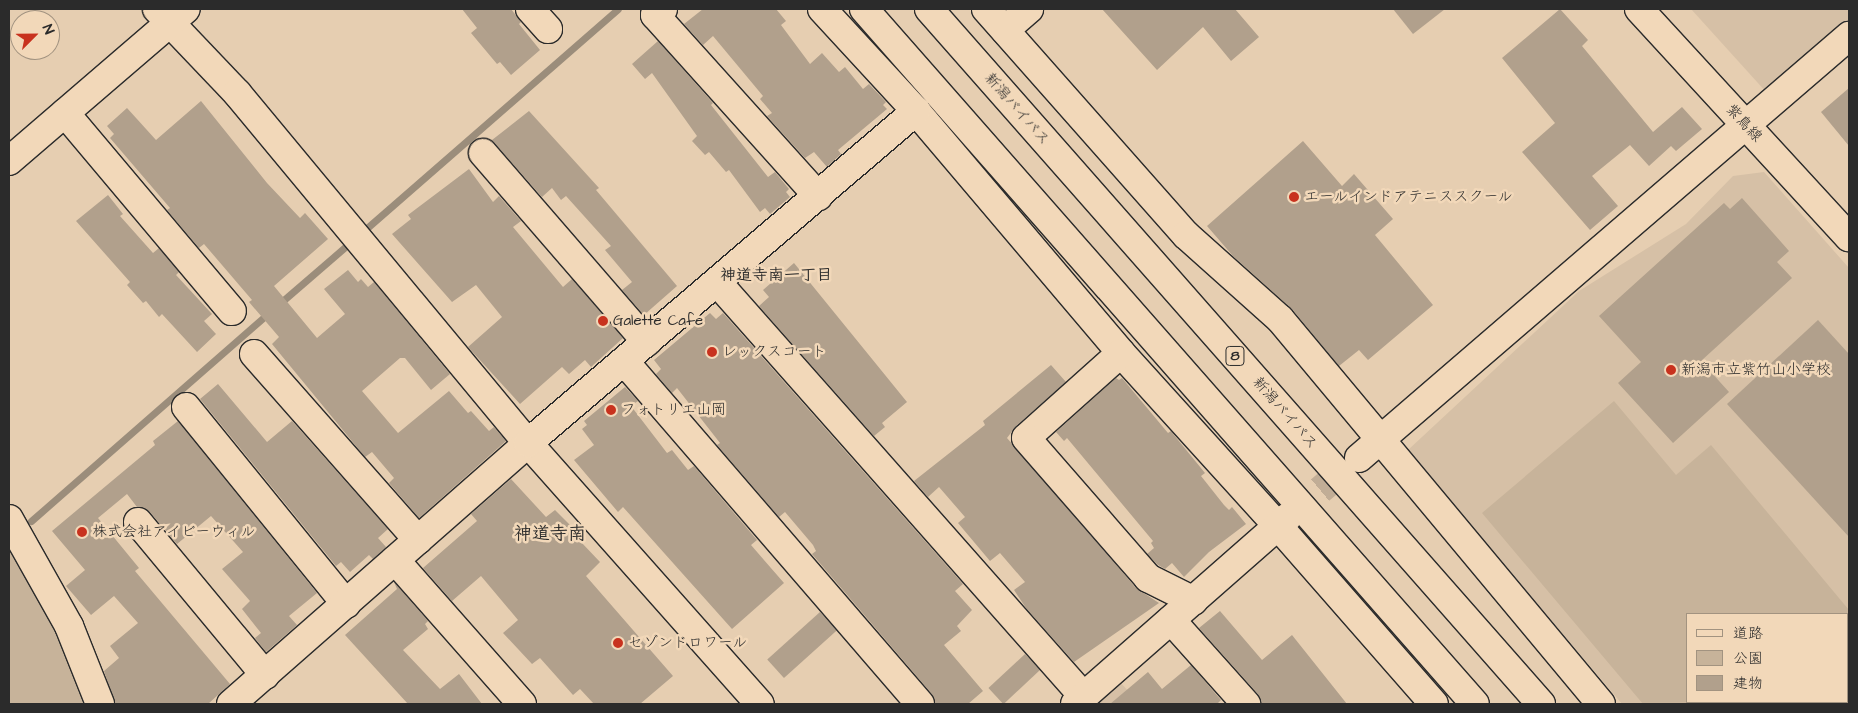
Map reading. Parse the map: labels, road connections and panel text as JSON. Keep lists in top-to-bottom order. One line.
{"streets":{"main road":["新潟バイパス","紫鳥線","8"]},"districts":["神道寺南一丁目","神道寺南"],"places":["エールインドアテニススクール","Galette Cafe","レックスコート","新潟市立紫竹山小学校","フォトリエ山岡","株式会社アイビーウィル","セゾンドロワール"],"legend":["道路","公園","建物"],"north":"top right"}
